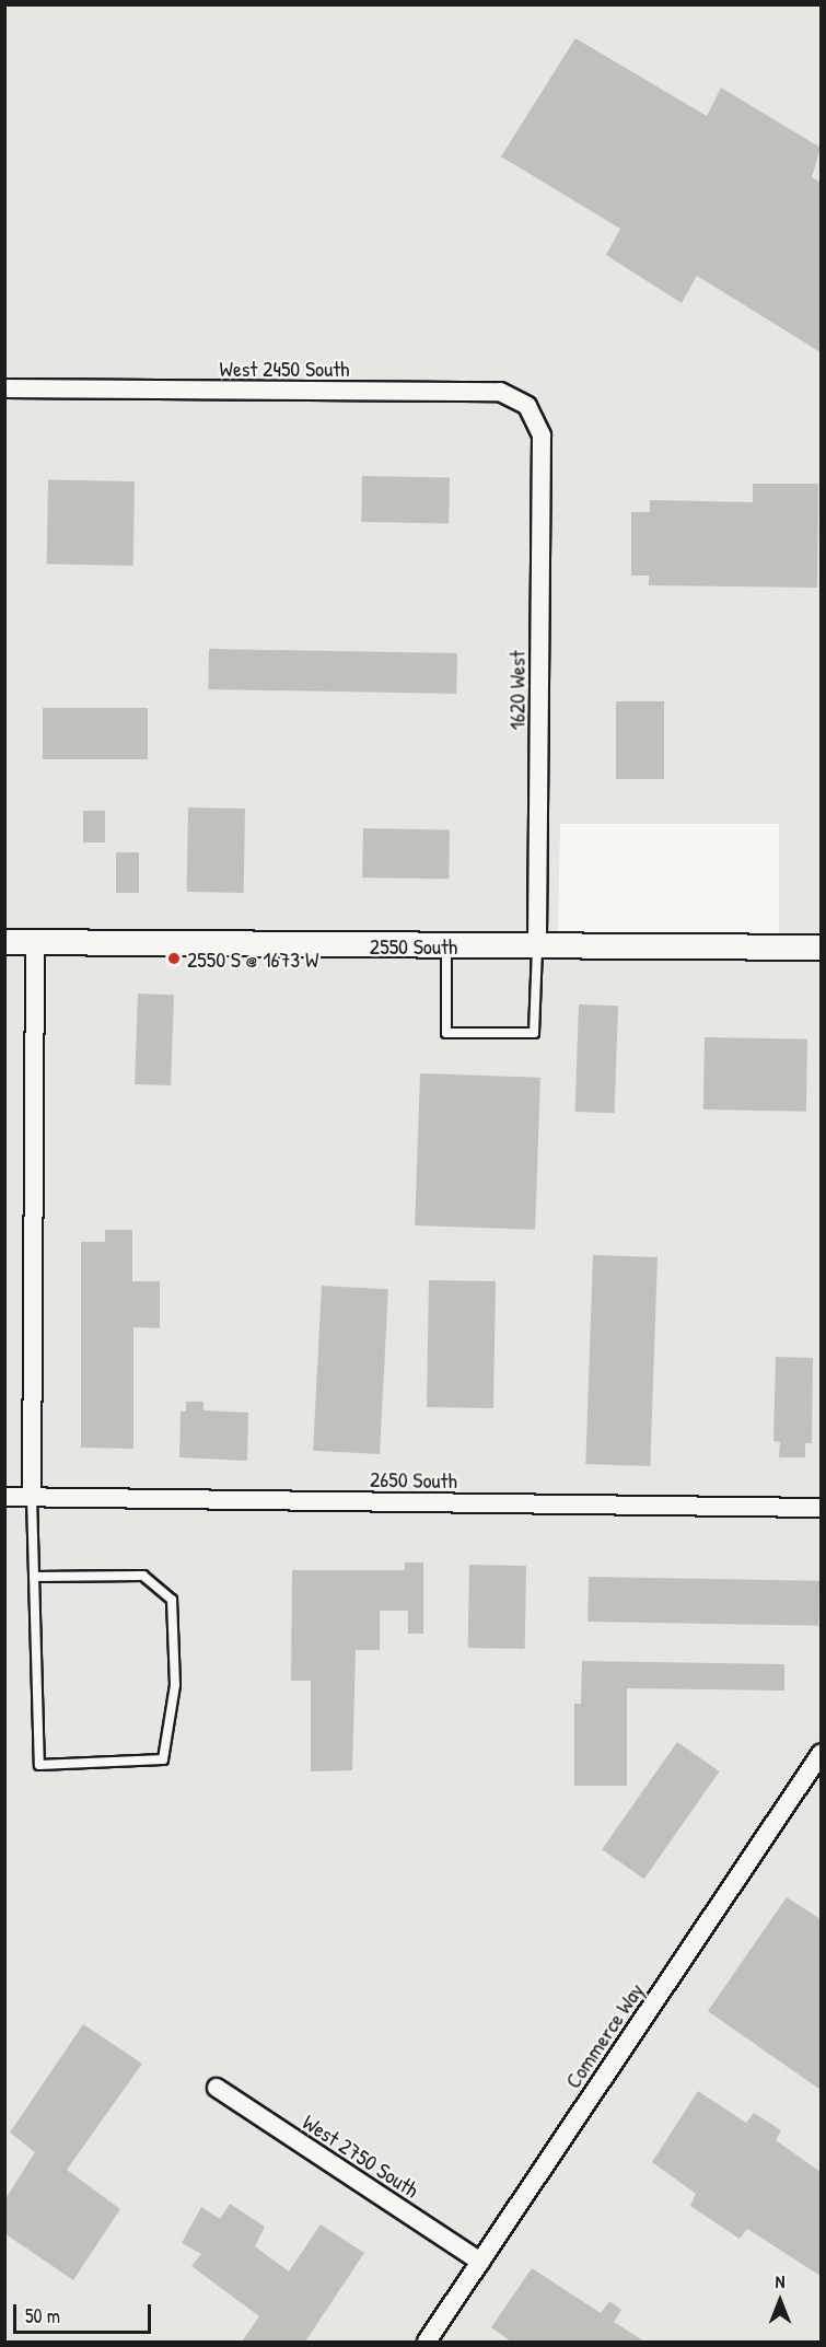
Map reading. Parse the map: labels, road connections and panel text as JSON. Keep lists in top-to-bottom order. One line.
{"streets":{"main road":["2550 South"],"street":["West 2450 South","1620 West","2650 South","Commerce Way","West 2750 South"]},"crossings":[["West 2450 South","1620 West"],["1620 West","2550 South"],["Commerce Way","West 2750 South"]],"places":["2550 S @ 1673 W"],"scale_bar":"50 m","north":"top"}
